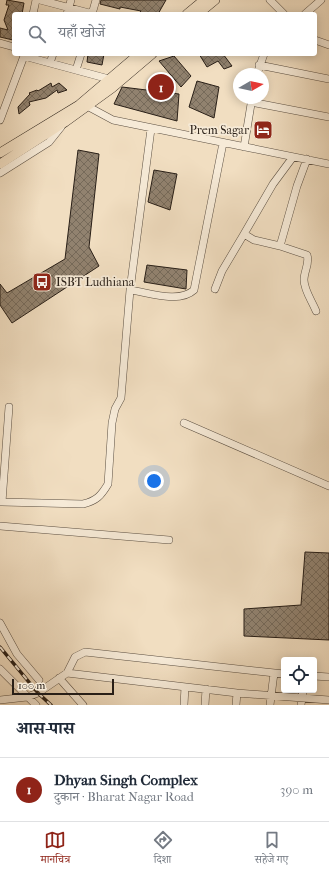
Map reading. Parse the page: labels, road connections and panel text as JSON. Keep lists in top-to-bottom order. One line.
{"places":{"hotel":["Prem Sagar"],"bus stop":["ISBT Ludhiana"]},"scale_bar":"100 m","north":"right","page":{"search":"यहाँ खोजें","pins":"1","scale":"100 m","heading":"आस-पास","list":[{"mark":"1","name":"Dhyan Singh Complex","note":"दुकान · Bharat Nagar Road","value":"390 m"}],"nav":["मानचित्र","दिशा","सहेजे गए"]}}
